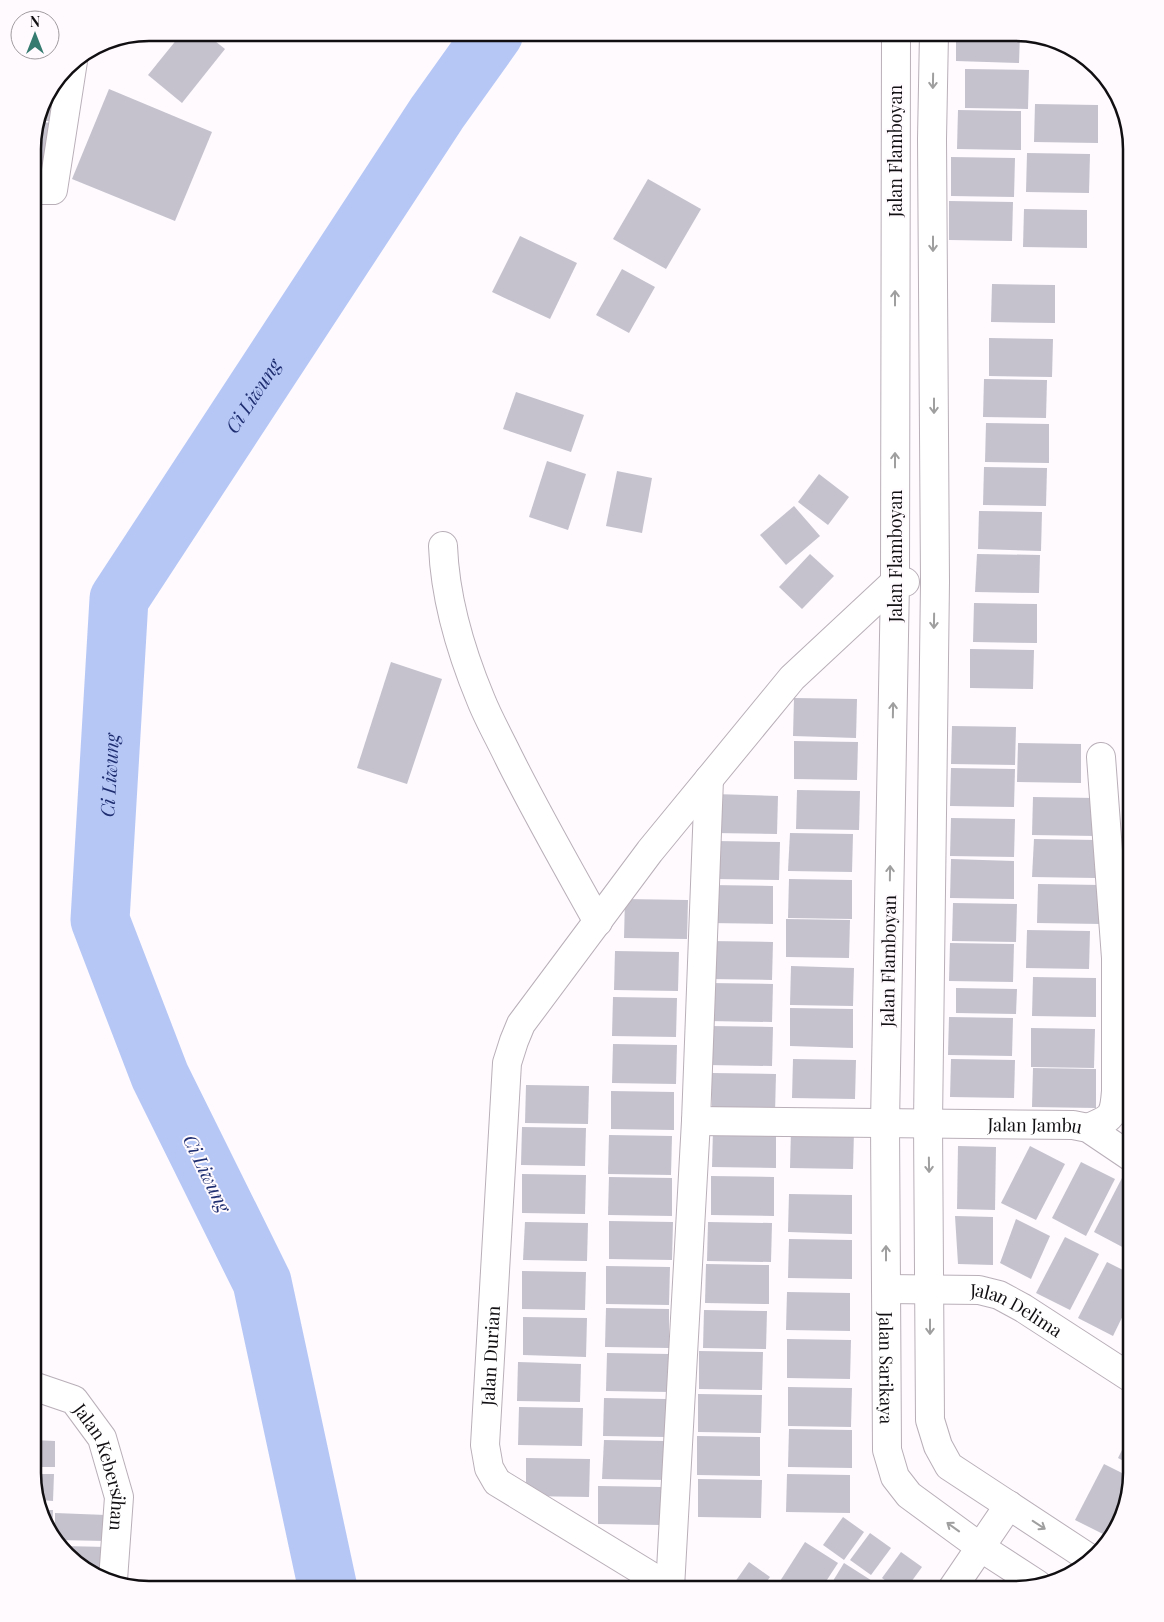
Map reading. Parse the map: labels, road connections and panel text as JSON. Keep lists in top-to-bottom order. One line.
{"streets":{"street":["Jalan Flamboyan","Jalan Jambu","Jalan Delima","Jalan Durian","Jalan Sarikaya","Jalan Kebersihan"]},"crossings":[["Jalan Flamboyan","Jalan Durian"],["Jalan Flamboyan","Jalan Sarikaya"],["Jalan Jambu","Jalan Sarikaya"],["Jalan Delima","Jalan Sarikaya"]],"water":["Ci Liwung"],"north":"top"}
